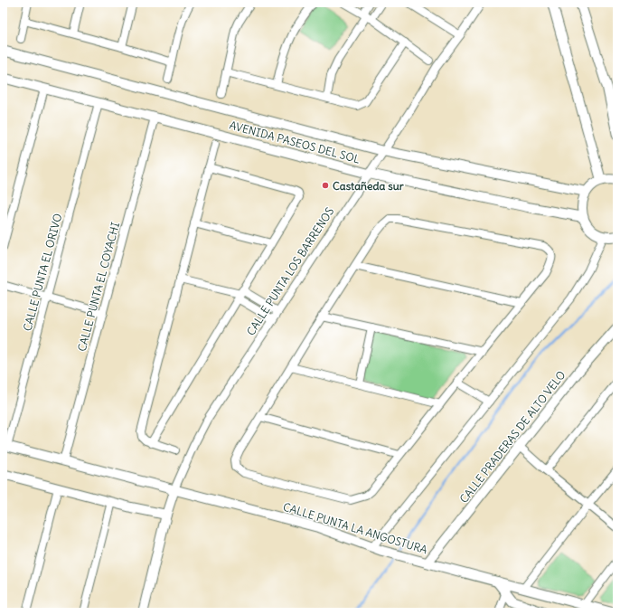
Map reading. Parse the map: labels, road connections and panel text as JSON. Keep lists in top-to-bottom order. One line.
{"streets":{"street":["AVENIDA PASEOS DEL SOL","CALLE PUNTA LOS BARRENOS","CALLE PUNTA EL ORIVO","CALLE PUNTA EL COYACHI","CALLE PRADERAS DE ALTO VELO","CALLE PUNTA LA ANGOSTURA"]},"crossings":[["AVENIDA PASEOS DEL SOL","CALLE PUNTA LOS BARRENOS"],["AVENIDA PASEOS DEL SOL","CALLE PUNTA EL ORIVO"],["AVENIDA PASEOS DEL SOL","CALLE PUNTA EL COYACHI"],["CALLE PUNTA LOS BARRENOS","CALLE PUNTA LA ANGOSTURA"],["CALLE PUNTA EL ORIVO","CALLE PUNTA LA ANGOSTURA"],["CALLE PUNTA EL COYACHI","CALLE PUNTA LA ANGOSTURA"],["CALLE PRADERAS DE ALTO VELO","CALLE PUNTA LA ANGOSTURA"]],"places":["Castañeda sur"]}
